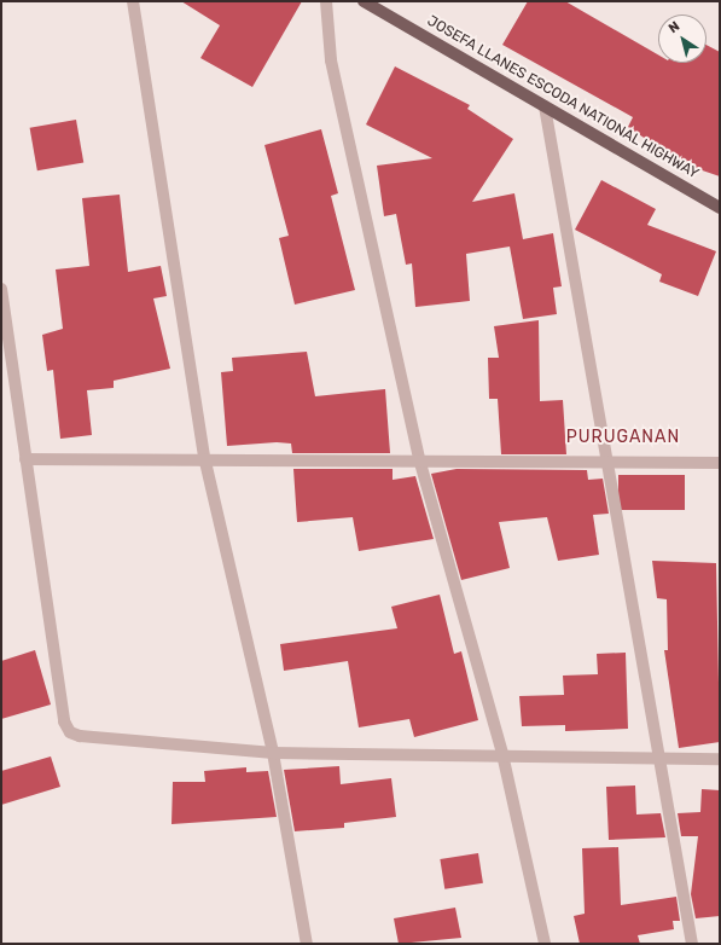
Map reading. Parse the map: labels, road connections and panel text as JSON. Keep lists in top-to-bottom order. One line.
{"streets":{"main road":["JOSEFA LLANES ESCODA NATIONAL HIGHWAY"]},"districts":["PURUGANAN"],"north":"top left"}
